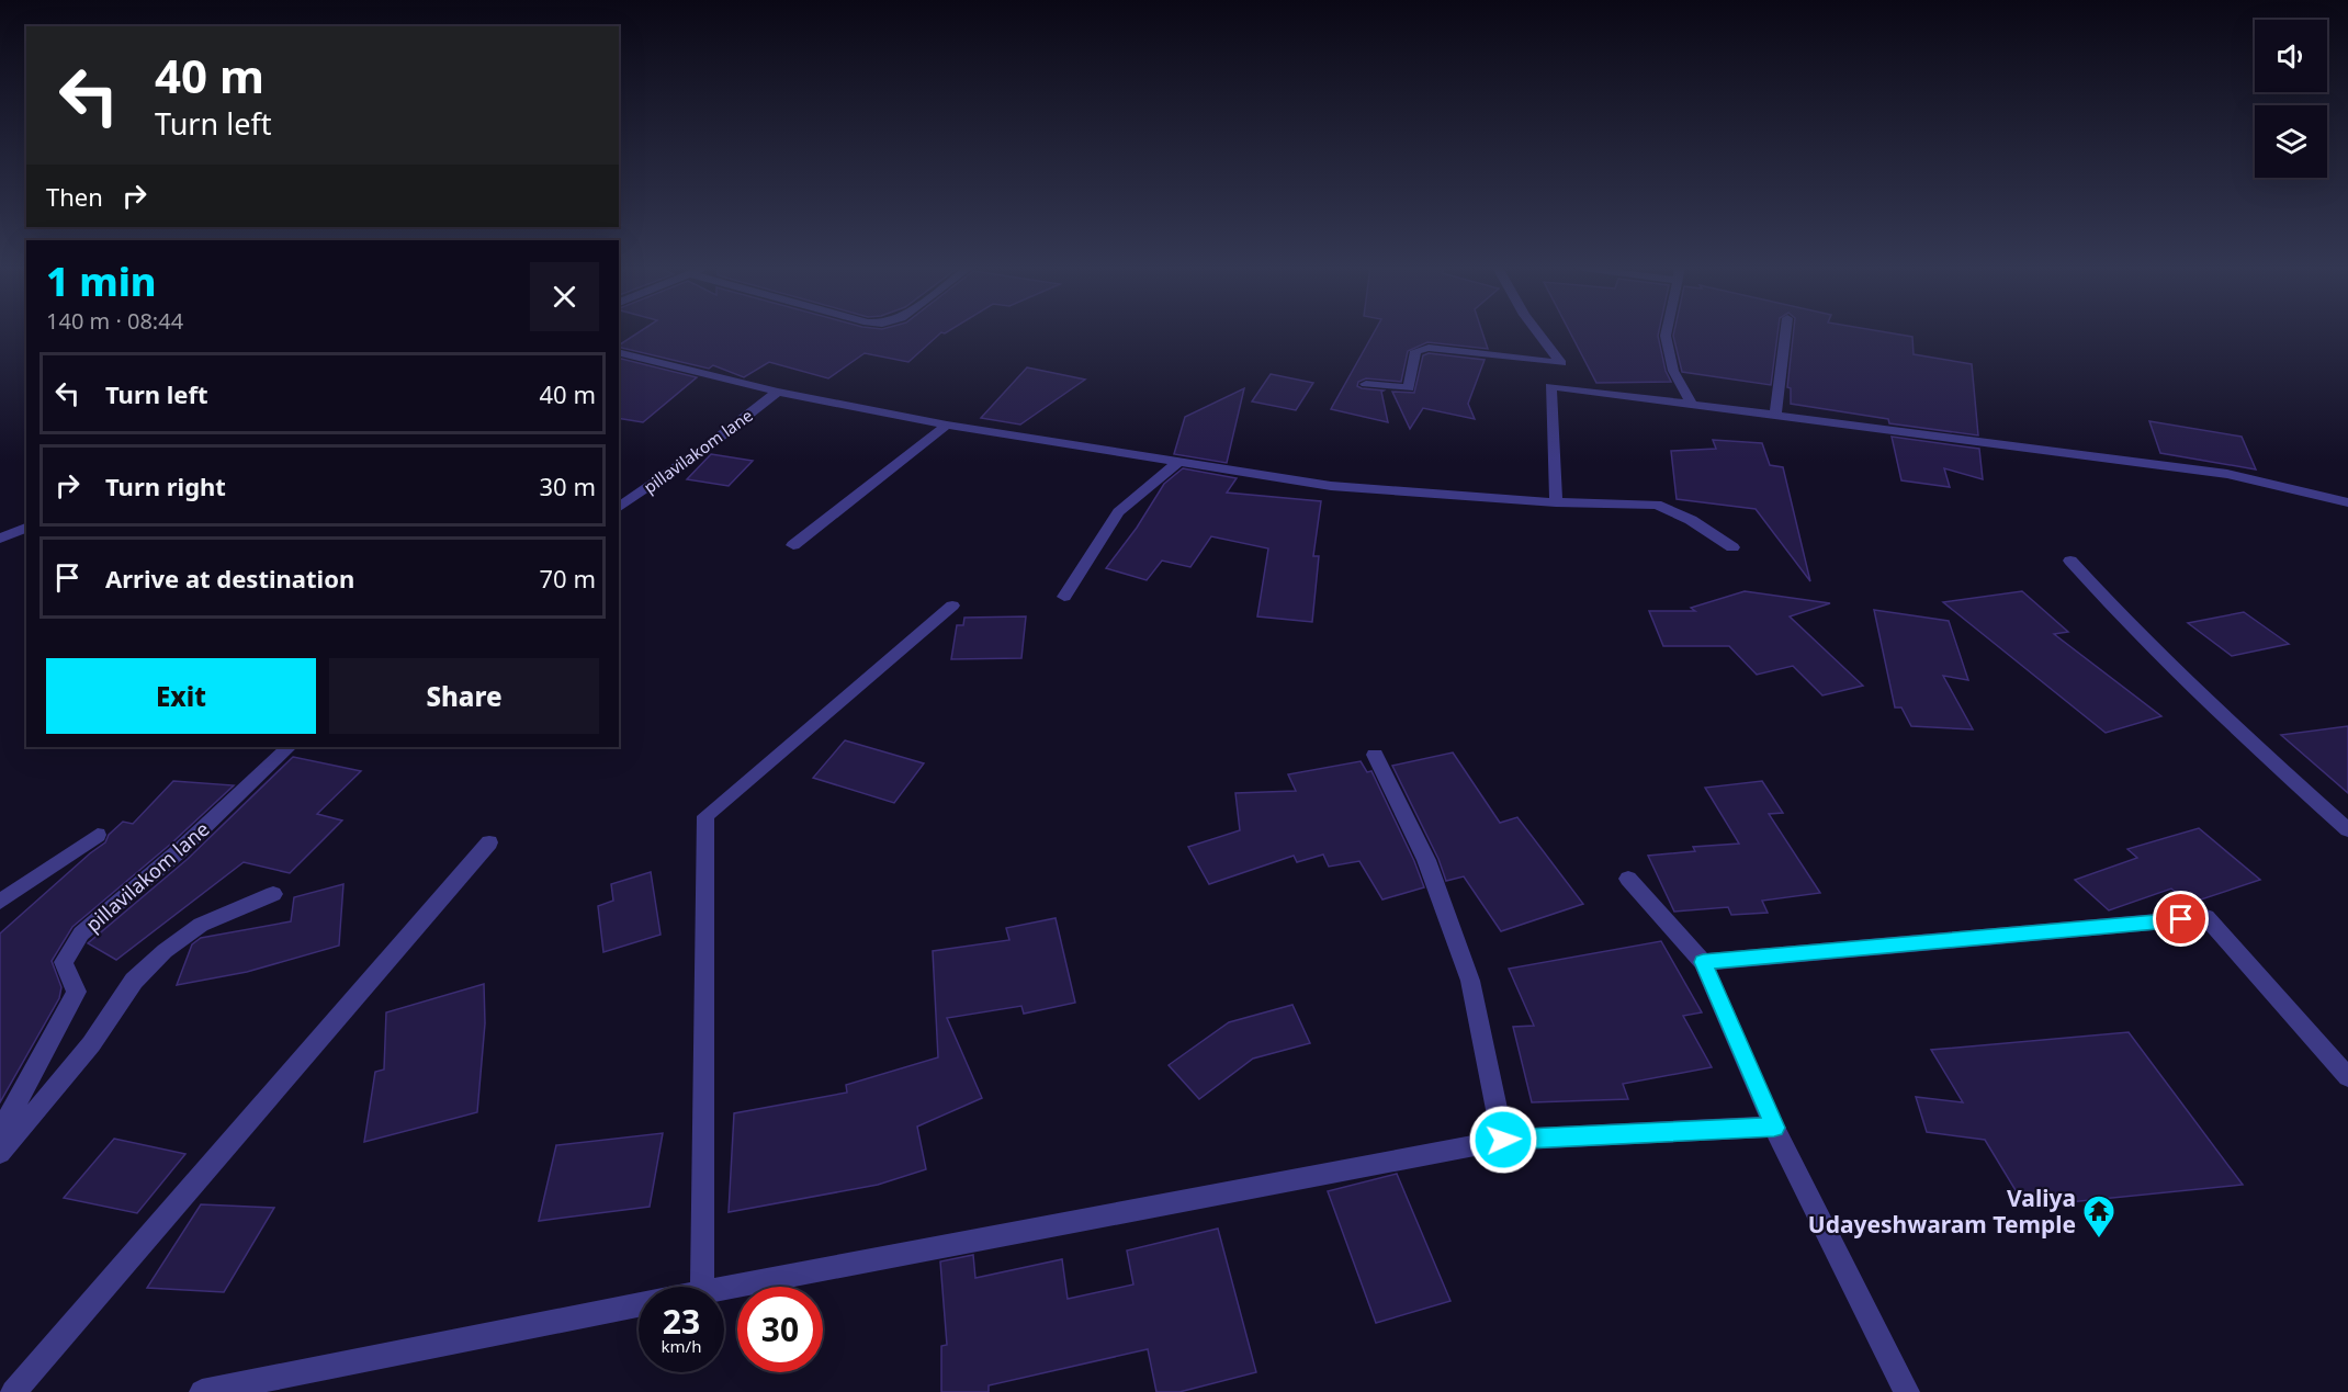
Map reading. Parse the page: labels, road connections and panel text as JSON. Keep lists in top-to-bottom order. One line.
{"streets":{"street":["pillavilakom lane"]},"places":{"temple":["Valiya Udayeshwaram Temple"]},"page":{"turn":["40 m","Turn left"],"then":"Then","heading":["1 min","140 m · 08:44"],"list":[{"name":"Turn left","value":"40 m"},{"name":"Turn right","value":"30 m"},{"name":"Arrive at destination","value":"70 m"}],"buttons":["Exit","Share"],"speed":"23 km/h","limit":"30"}}
